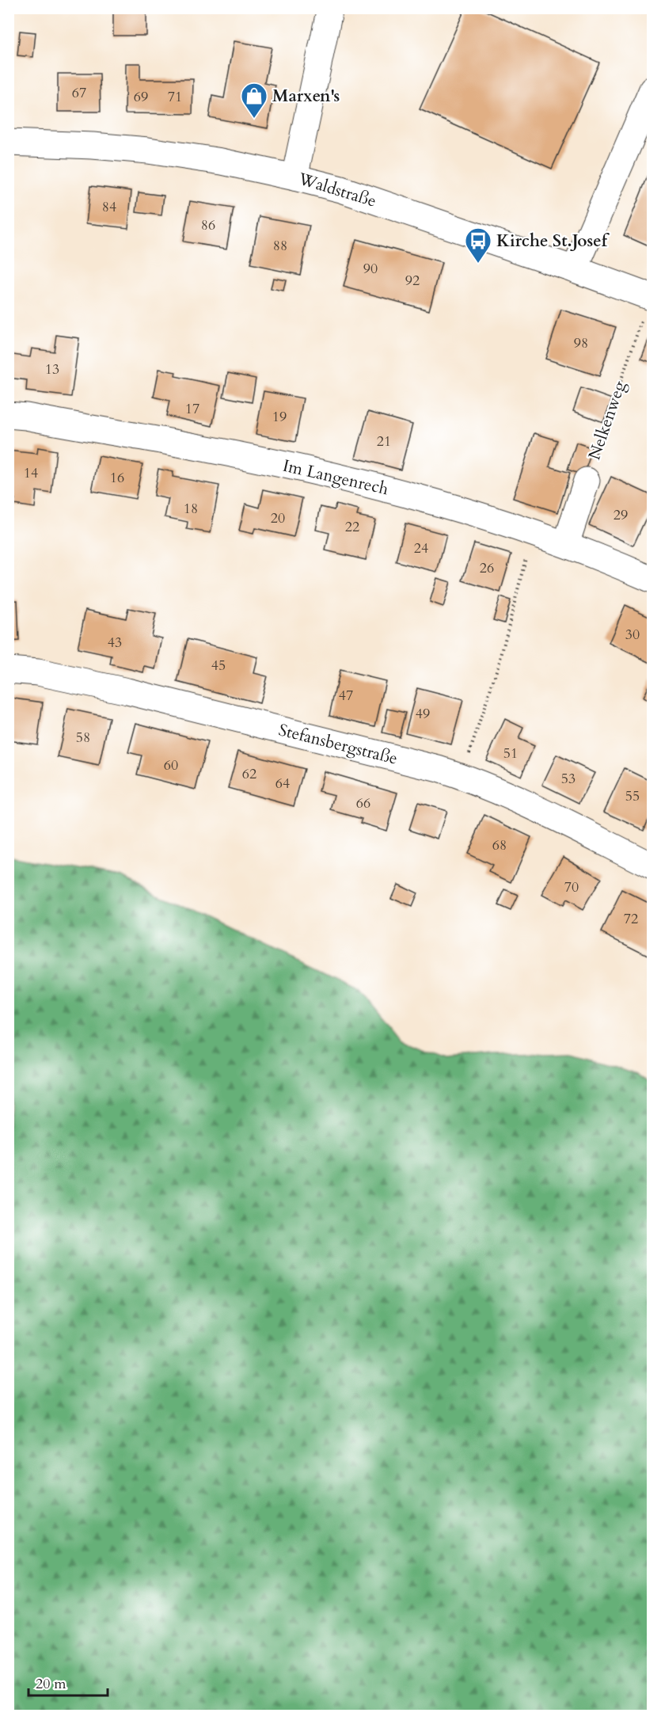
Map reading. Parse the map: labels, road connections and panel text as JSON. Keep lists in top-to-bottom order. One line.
{"streets":{"street":["Waldstraße","Nelkenweg","Im Langenrech","Stefansbergstraße"]},"crossings":[["Waldstraße","Nelkenweg"],["Nelkenweg","Im Langenrech"]],"places":{"shop":["Marxen's"],"bus stop":["Kirche St.Josef"]},"house_numbers":["67","69","71","84","86","88","90","92","98","13","17","19","21","14","16","18","29","20","22","24","26","30","43","45","47","49","58","51","60","62","53","64","55","66","68","70","72"],"scale_bar":"20 m"}
